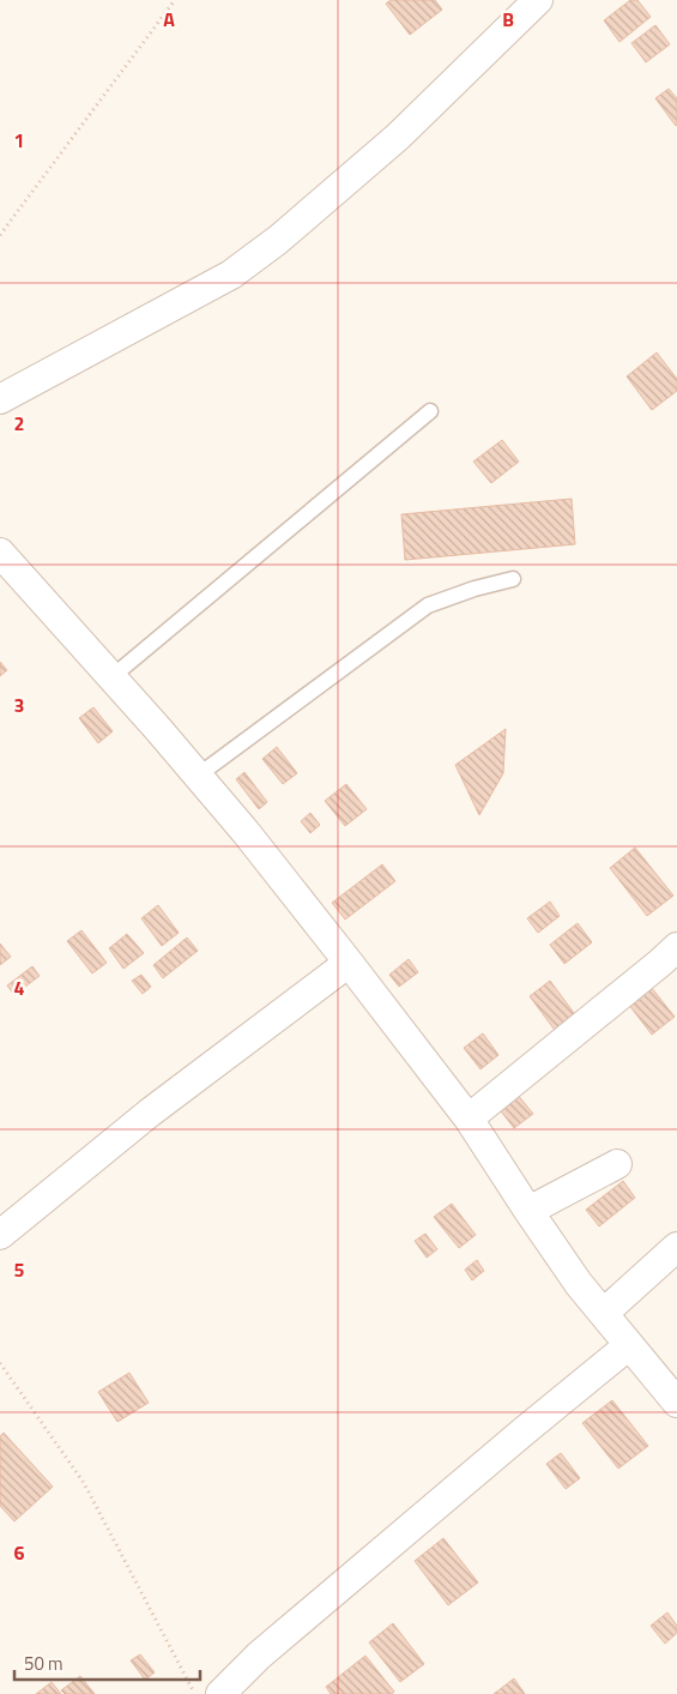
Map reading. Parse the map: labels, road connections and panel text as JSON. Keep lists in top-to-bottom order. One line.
{"scale_bar":"50 m","grid":{"columns":["A","B"],"rows":["1","2","3","4","5","6"]}}
